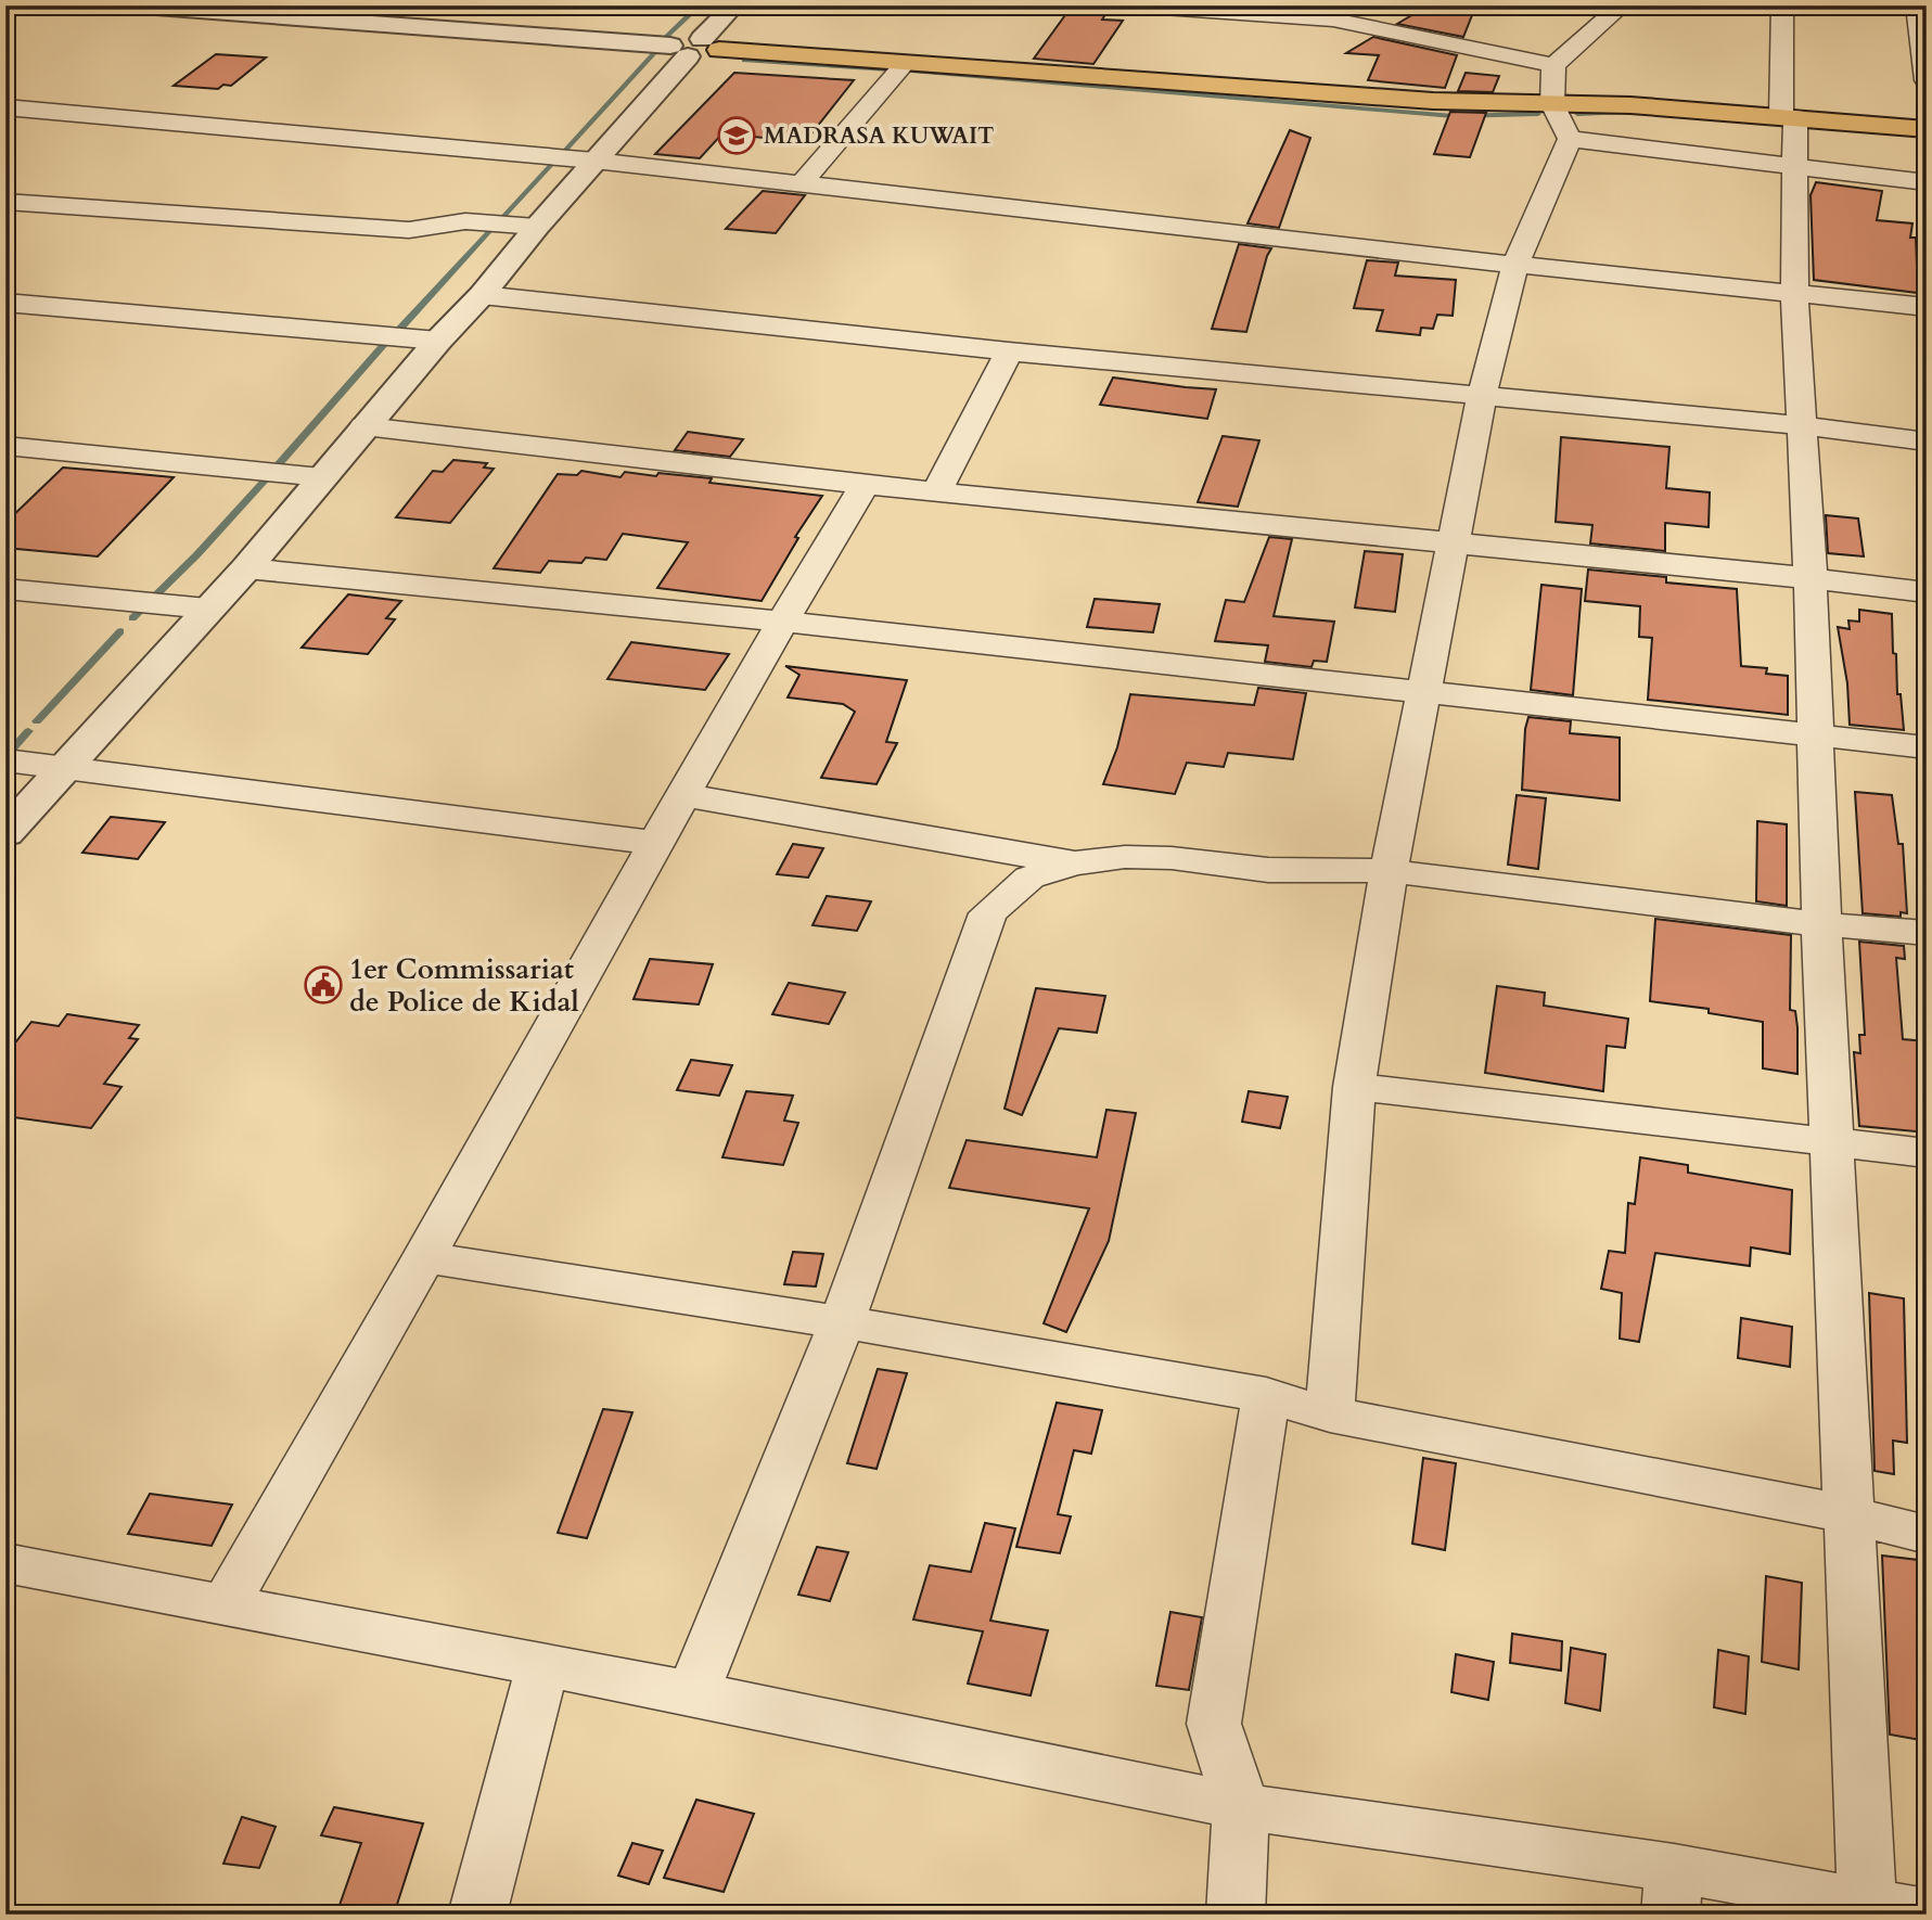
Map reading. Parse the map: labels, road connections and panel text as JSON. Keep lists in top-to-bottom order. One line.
{"places":{"school or university":["MADRASA KUWAIT"],"public building":["1er Commissariat de Police de Kidal"]}}
